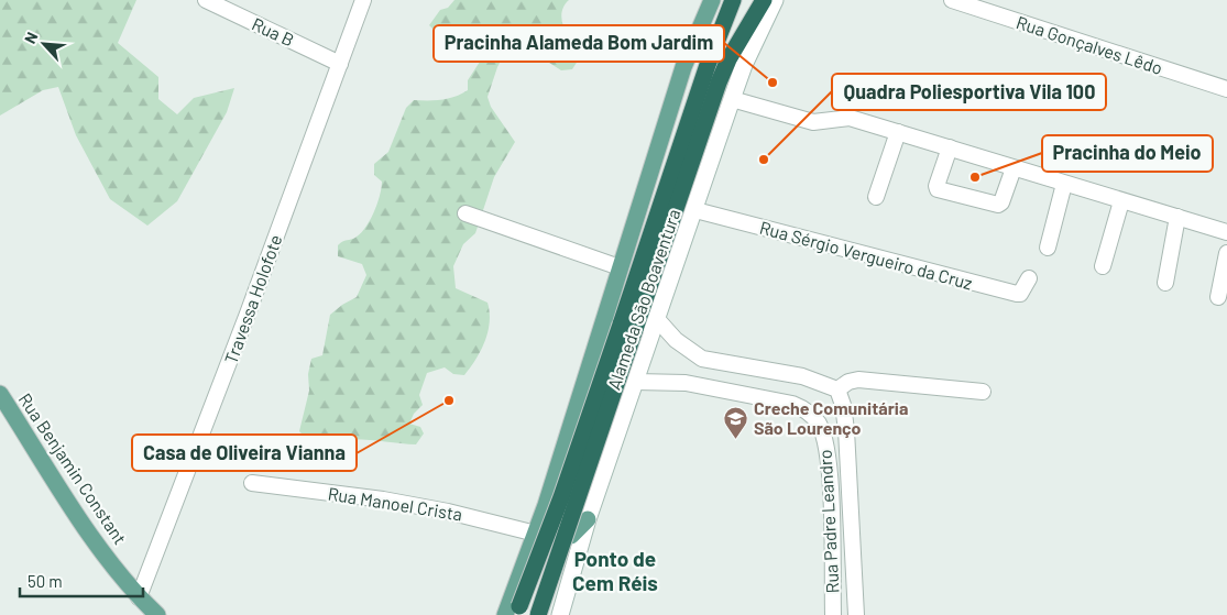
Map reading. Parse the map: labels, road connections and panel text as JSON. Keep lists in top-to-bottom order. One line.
{"streets":{"main road":["Alameda São Boaventura","Rua Benjamin Constant"],"street":["Rua B","Rua Gonçalves Lêdo","Rua Sérgio Vergueiro da Cruz","Travessa Holofote","Rua Manoel Crista","Rua Padre Leandro"]},"crossings":[["Rua B","Travessa Holofote"],["Rua Sérgio Vergueiro da Cruz","Alameda São Boaventura"],["Travessa Holofote","Rua Benjamin Constant"],["Alameda São Boaventura","Rua Manoel Crista"],["Alameda São Boaventura","Rua Padre Leandro"]],"districts":["Ponto de Cem Réis"],"places":{"other":["Pracinha Alameda Bom Jardim","Quadra Poliesportiva Vila 100","Pracinha do Meio","Casa de Oliveira Vianna"],"school or university":["Creche Comunitária São Lourenço"]},"scale_bar":"50 m","north":"top left"}
